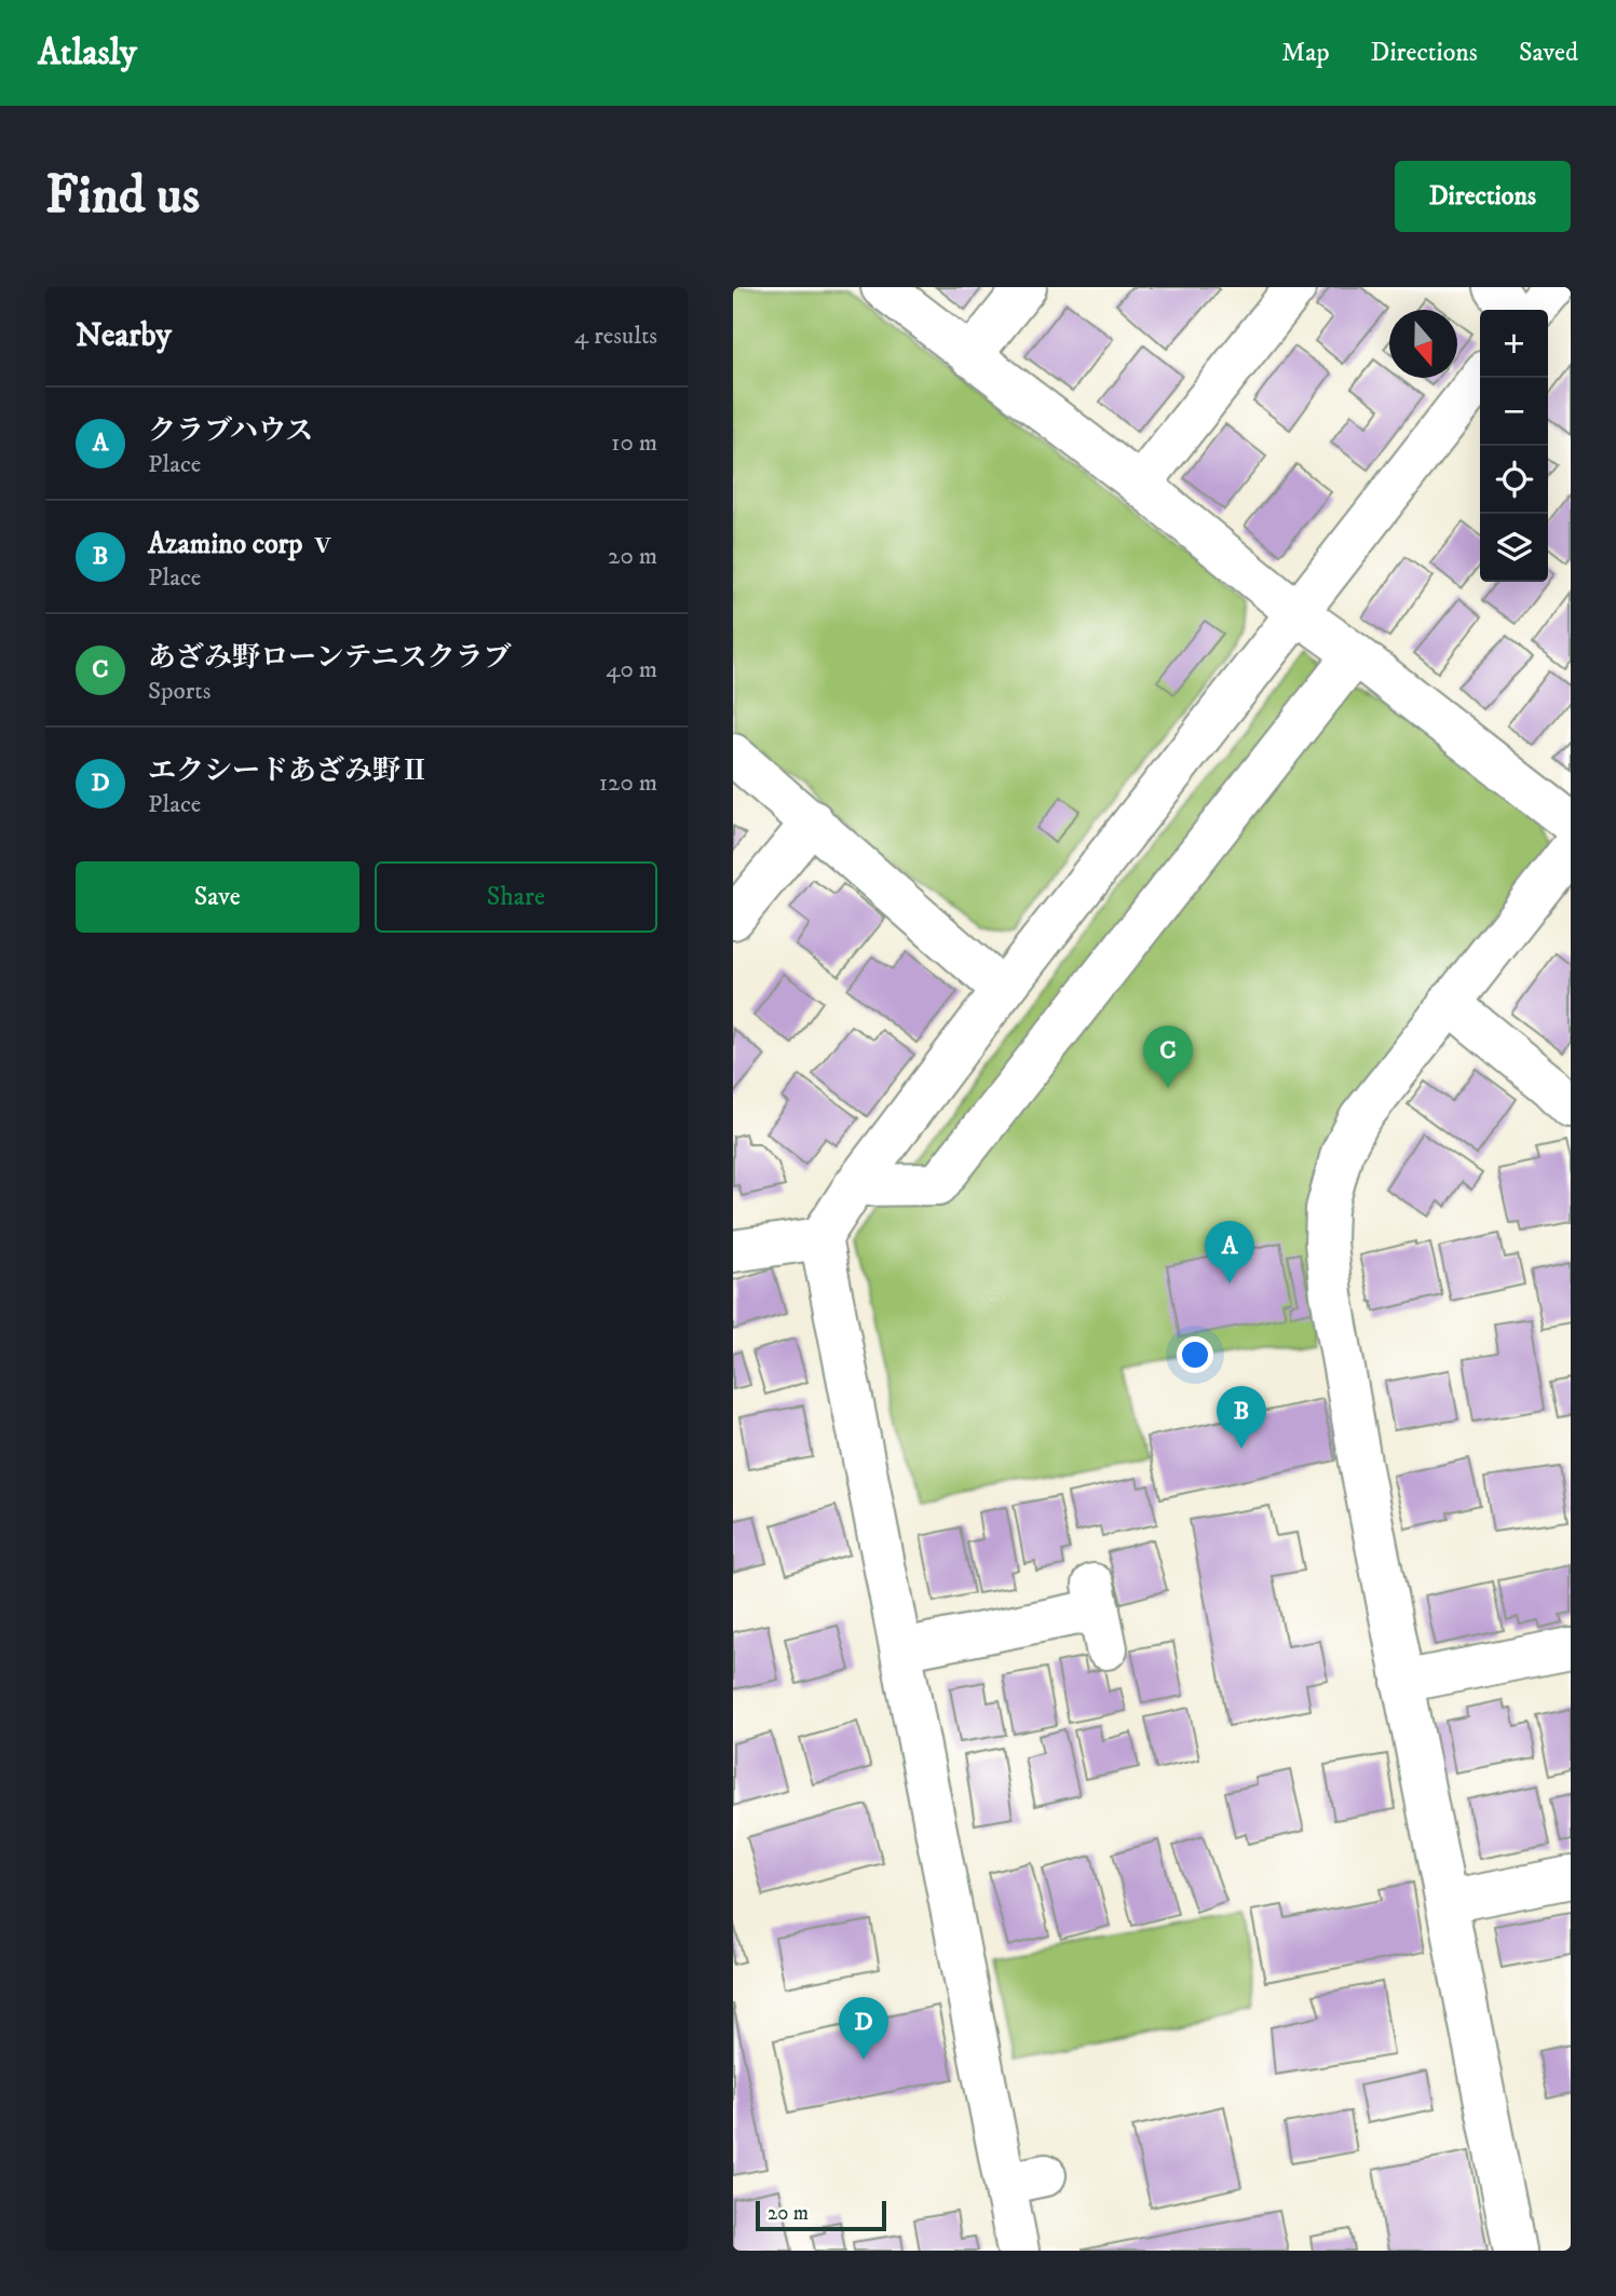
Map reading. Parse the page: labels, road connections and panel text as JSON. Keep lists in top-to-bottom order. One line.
{"scale_bar":"20 m","north":"bottom","page":{"header":"Atlasly","nav":["Map","Directions","Saved"],"buttons":["Directions",["Save","Share"]],"title":"Find us","heading":["Nearby","4 results"],"map_buttons":["+","−"],"list":[{"mark":"A","name":"クラブハウス","note":"Place","value":"10 m"},{"mark":"B","name":"Azamino corp ⅴ","note":"Place","value":"20 m"},{"mark":"C","name":"あざみ野ローンテニスクラブ","note":"Sports","value":"40 m"},{"mark":"D","name":"エクシードあざみ野Ⅱ","note":"Place","value":"120 m"}],"pins":["C","A","B","D"],"scale":"20 m"}}
